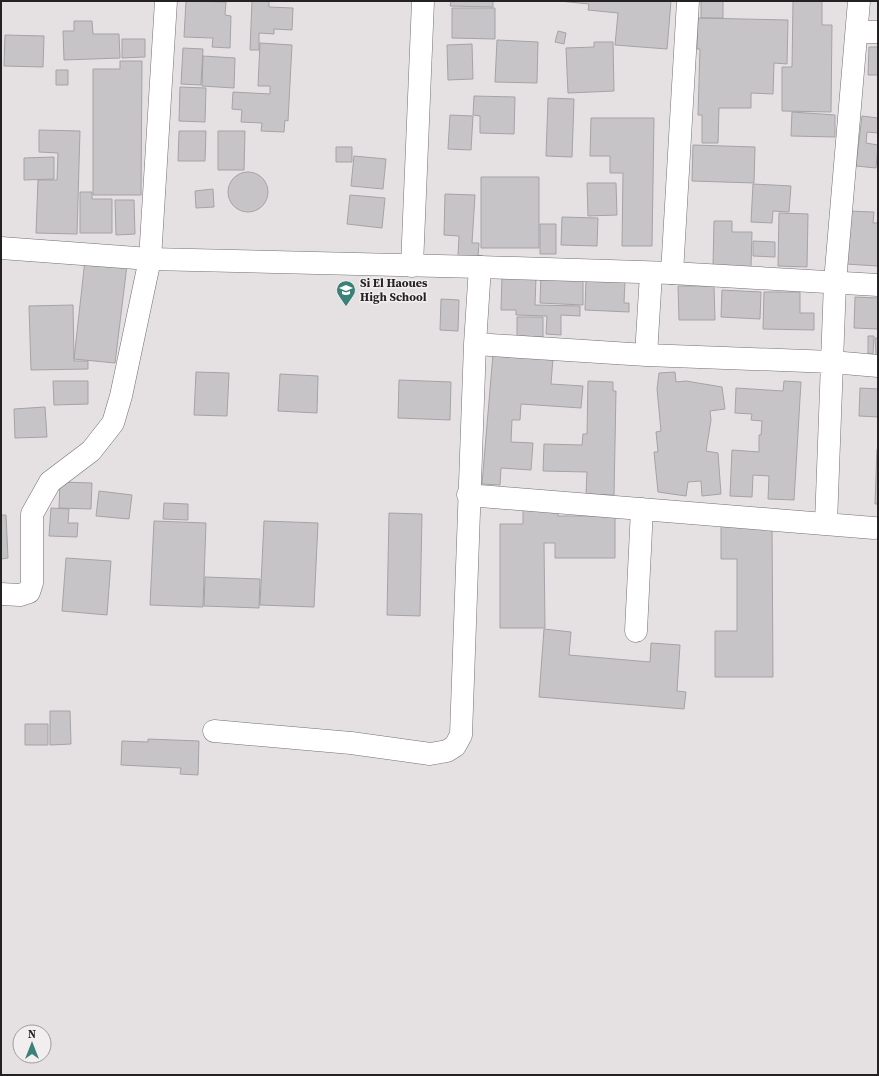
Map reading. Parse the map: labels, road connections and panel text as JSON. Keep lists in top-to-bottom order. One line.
{"places":{"school or university":["Si El Haoues High School"]},"north":"top"}
